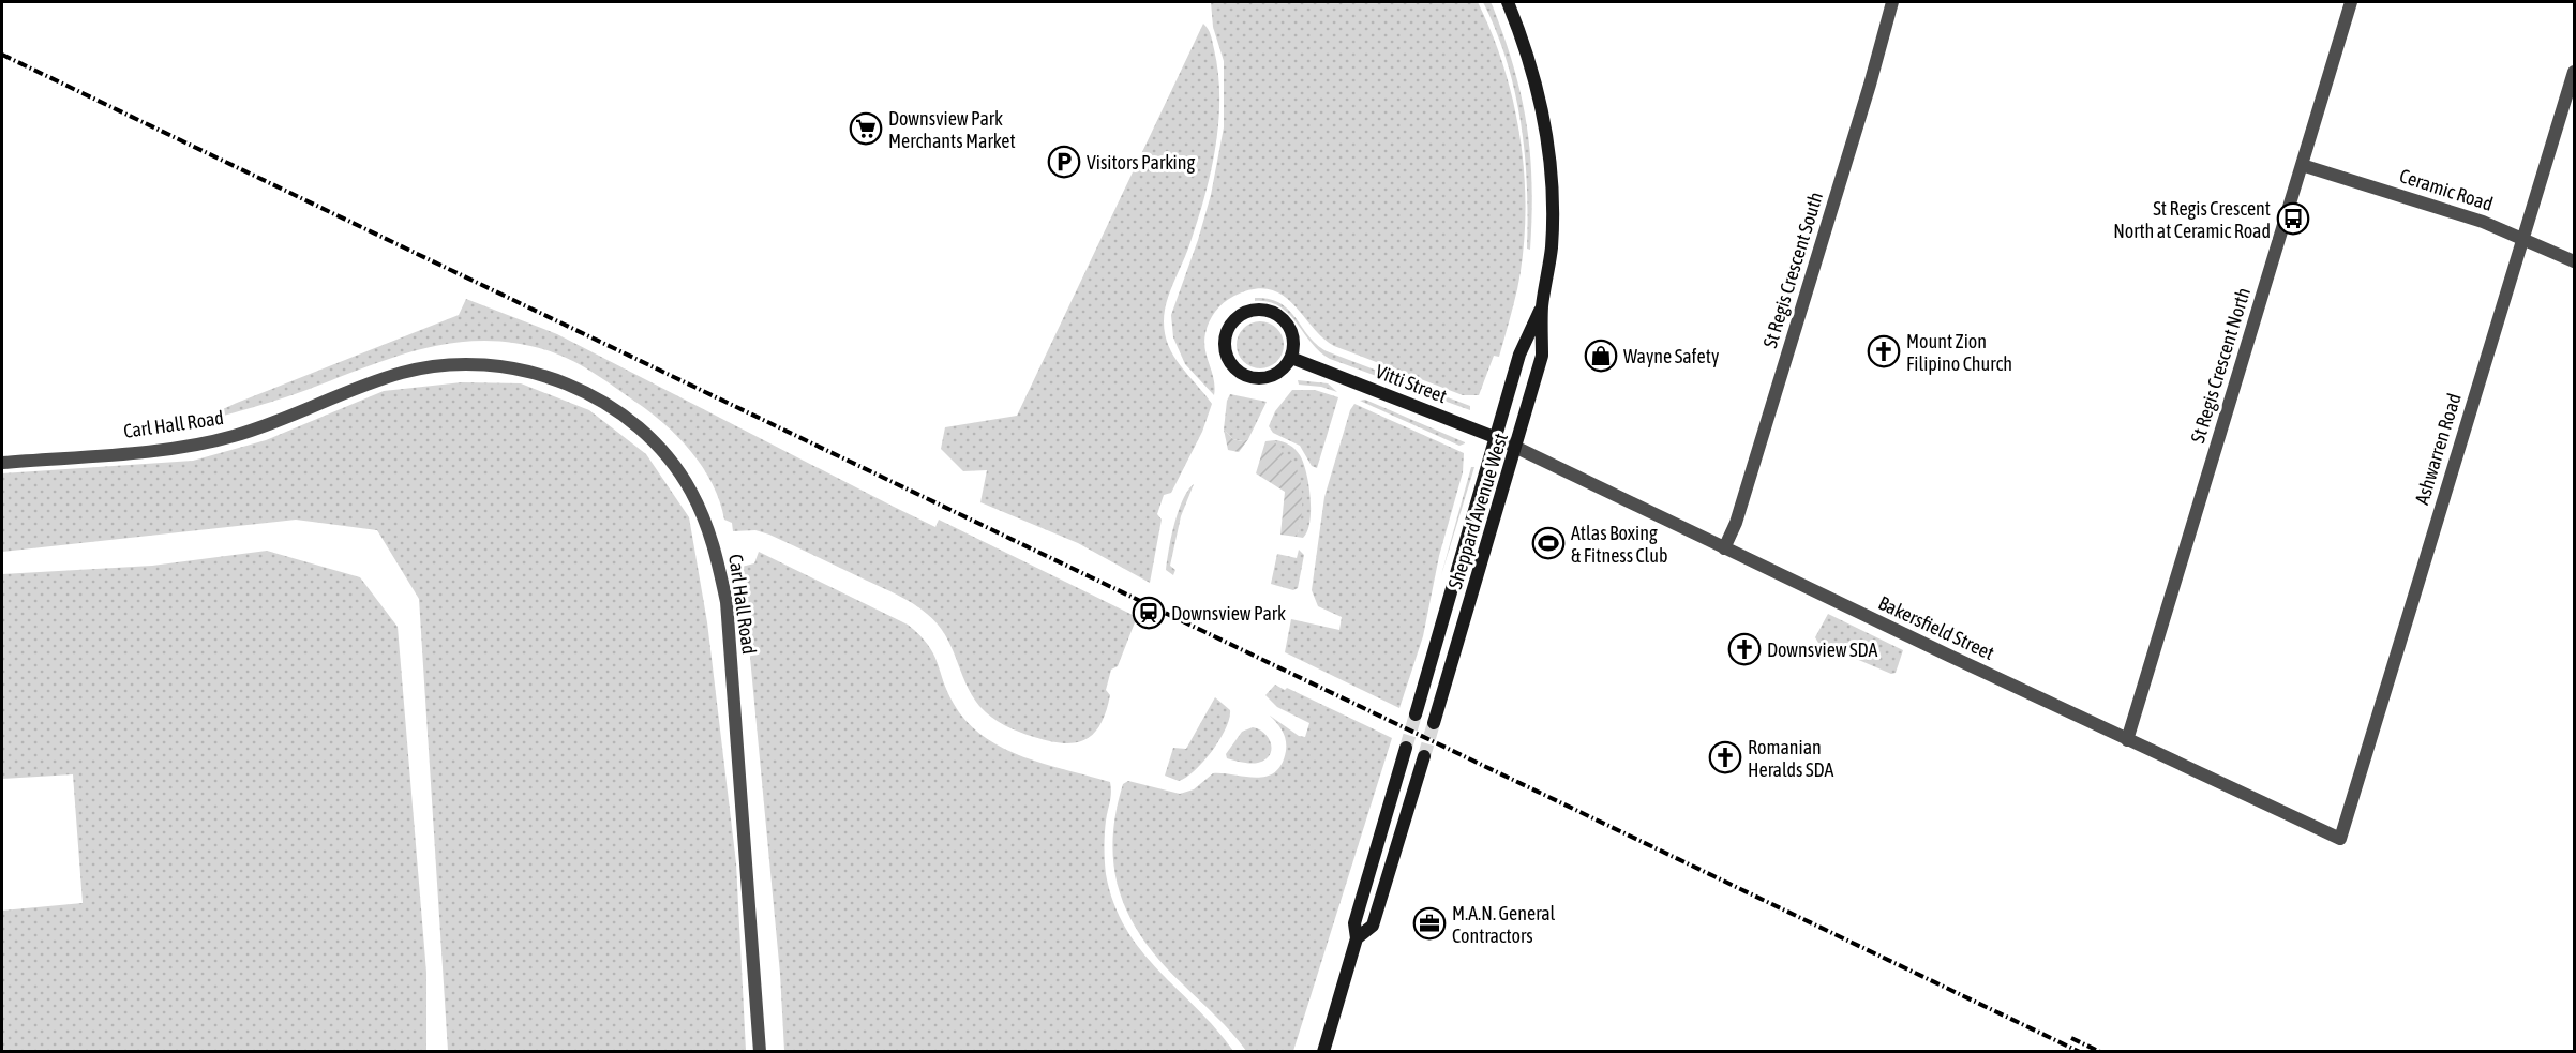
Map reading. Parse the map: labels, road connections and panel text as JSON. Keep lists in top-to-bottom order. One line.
{"streets":{"main road":["Vitti Street","Sheppard Avenue West"],"street":["Ceramic Road","St Regis Crescent South","St Regis Crescent North","Carl Hall Road","Ashwarren Road","Bakersfield Street"]},"crossings":[["Ceramic Road","St Regis Crescent North"],["Ceramic Road","Ashwarren Road"],["St Regis Crescent South","Bakersfield Street"],["St Regis Crescent North","Bakersfield Street"],["Vitti Street","Sheppard Avenue West"],["Vitti Street","Bakersfield Street"],["Ashwarren Road","Bakersfield Street"],["Sheppard Avenue West","Bakersfield Street"]],"places":{"supermarket":["Downsview Park Merchants Market"],"parking":["Visitors Parking"],"bus stop":["St Regis Crescent North at Ceramic Road"],"church":["Mount Zion Filipino Church","Downsview SDA","Romanian Heralds SDA"],"shop":["Wayne Safety"],"sports":["Atlas Boxing & Fitness Club"],"station":["Downsview Park"],"office":["M.A.N. General Contractors"]}}
